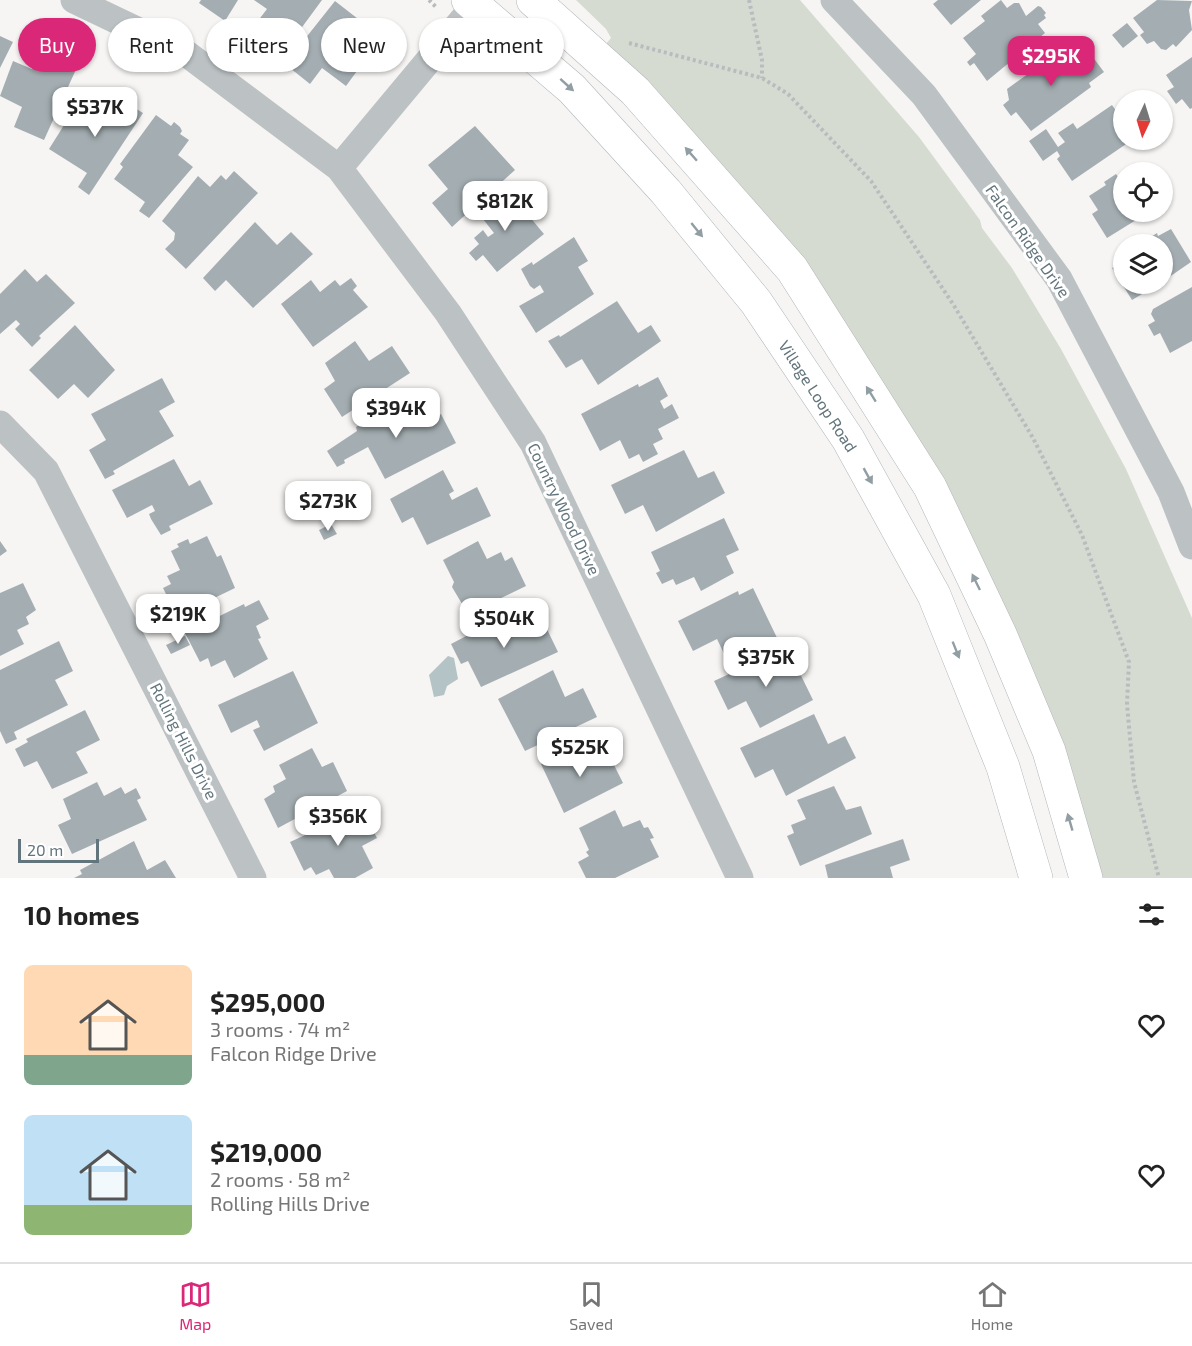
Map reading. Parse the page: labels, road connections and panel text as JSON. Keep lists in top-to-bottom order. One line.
{"streets":{"main road":["Village Loop Road"],"street":["Falcon Ridge Drive","Country Wood Drive","Rolling Hills Drive"]},"scale_bar":"20 m","north":"bottom","page":{"chip":["Buy","Rent","Filters","New","Apartment"],"price":["$295K","$537K","$812K","$394K","$273K","$219K","$504K","$375K","$525K","$356K"],"scale":"20 m","heading":"10 homes","list":[{"name":"$295,000","note":"3 rooms · 74 m² · Falcon Ridge Drive"},{"name":"$219,000","note":"2 rooms · 58 m² · Rolling Hills Drive"}],"tabs":["Map","Saved","Home"]}}
